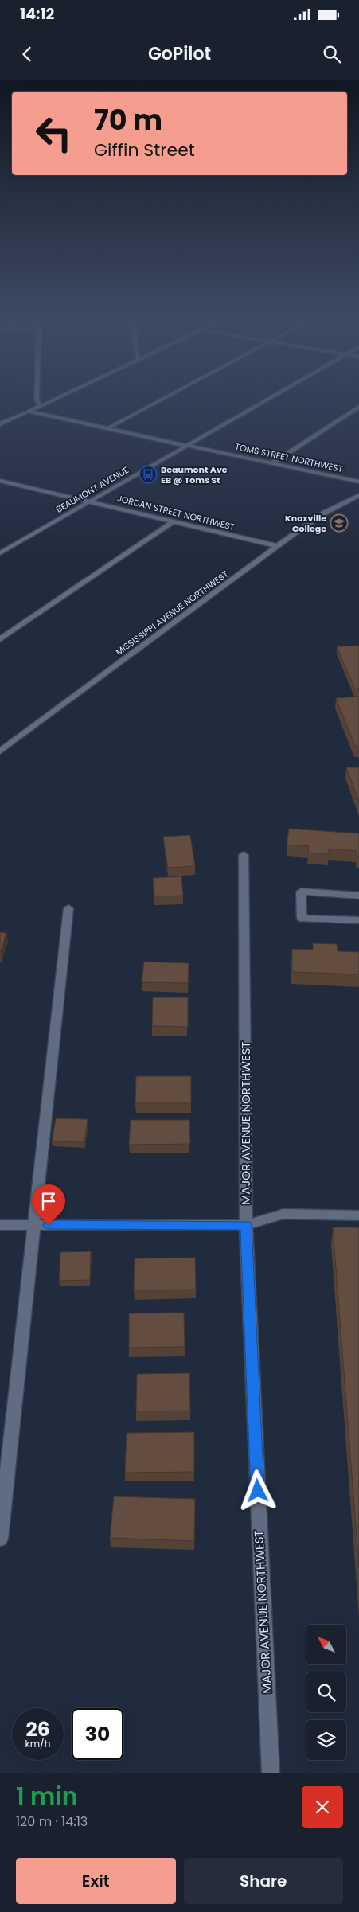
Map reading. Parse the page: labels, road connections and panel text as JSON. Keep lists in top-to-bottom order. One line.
{"streets":{"street":["TOMS STREET NORTHWEST","BEAUMONT AVENUE","JORDAN STREET NORTHWEST","MISSISSIPPI AVENUE NORTHWEST","MAJOR AVENUE NORTHWEST"]},"crossings":[["TOMS STREET NORTHWEST","BEAUMONT AVENUE"],["BEAUMONT AVENUE","JORDAN STREET NORTHWEST"],["JORDAN STREET NORTHWEST","MISSISSIPPI AVENUE NORTHWEST"]],"places":{"bus stop":["Beaumont Ave EB @ Toms St"],"school or university":["Knoxville College"]},"north":"top left","page":{"status":"14:12","header":"GoPilot","turn":["70 m","Giffin Street"],"speed":"26 km/h","limit":"30","heading":["1 min","120 m · 14:13"],"buttons":["Exit","Share"]}}
